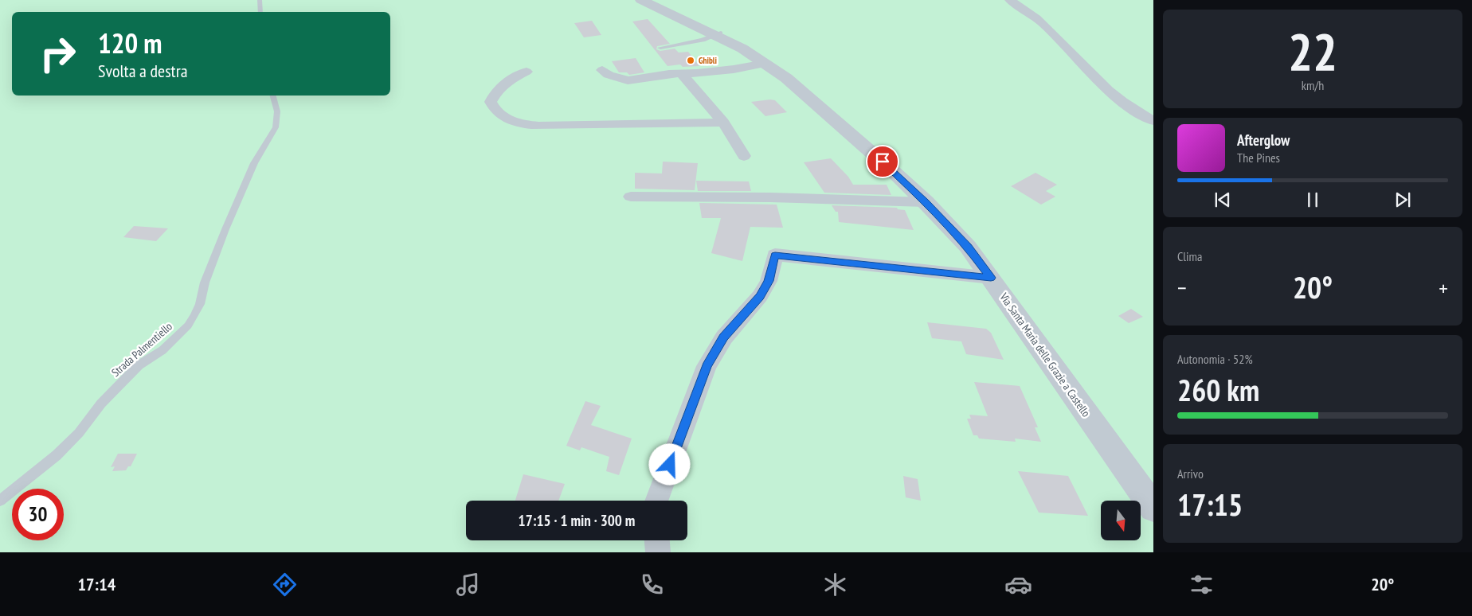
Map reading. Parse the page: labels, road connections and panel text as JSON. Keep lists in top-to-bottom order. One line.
{"streets":{"street":["Via Santa Maria delle Grazie a Castello"],"lane":["Strada Palmentiello"]},"places":["Ghibli"],"north":"bottom","page":{"tile":[["22","km/h"],"Clima",["Autonomia · 52%","260 km"],["Arrivo","17:15"]],"turn":["120 m","Svolta a destra"],"song":["Afterglow","The Pines"],"heat":["−","20°","+"],"limit":"30","trip":"17:15 · 1 min · 300 m","tabs":["17:14","20°"]}}
